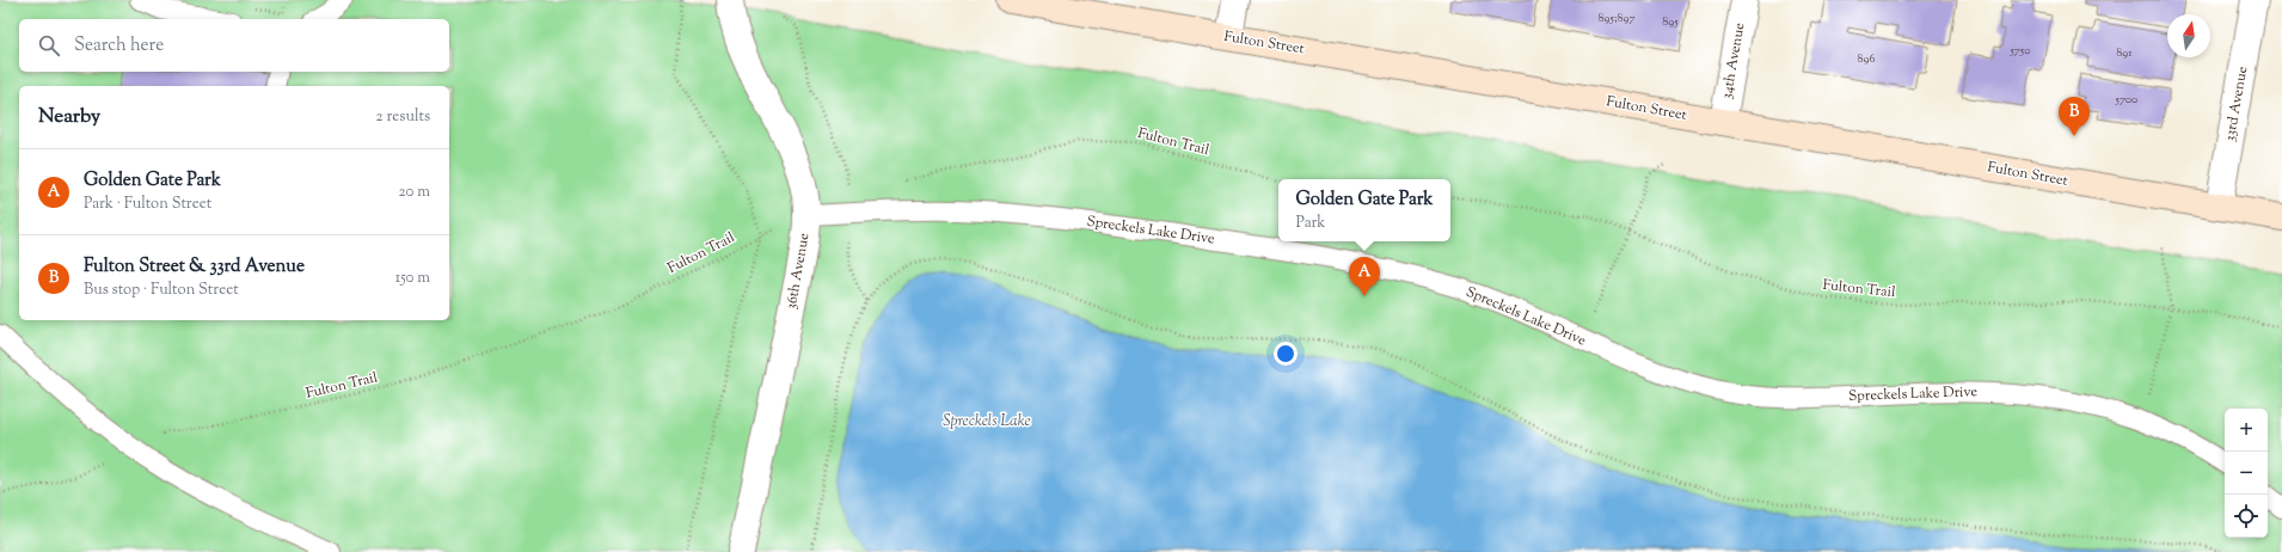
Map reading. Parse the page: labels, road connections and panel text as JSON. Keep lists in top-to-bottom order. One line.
{"streets":{"main road":["Fulton Street"],"street":["34th Avenue","33rd Avenue","36th Avenue"],"lane":["Spreckels Lake Drive"],"path":["Fulton Trail"]},"crossings":[["Fulton Street","34th Avenue"],["Fulton Street","33rd Avenue"],["Fulton Trail","Spreckels Lake Drive"],["Fulton Trail","36th Avenue"],["Spreckels Lake Drive","36th Avenue"]],"water":["Spreckels Lake"],"house_numbers":["895;897","895","5750","891","896","5700"],"north":"top","page":{"search":"Search here","heading":["Nearby","2 results"],"pins":["B","A"],"list":[{"mark":"A","name":"Golden Gate Park","note":"Park · Fulton Street","value":"20 m"},{"mark":"B","name":"Fulton Street & 33rd Avenue","note":"Bus stop · Fulton Street","value":"150 m"}],"popup":["Golden Gate Park","Park"],"map_buttons":["+","−"]}}
